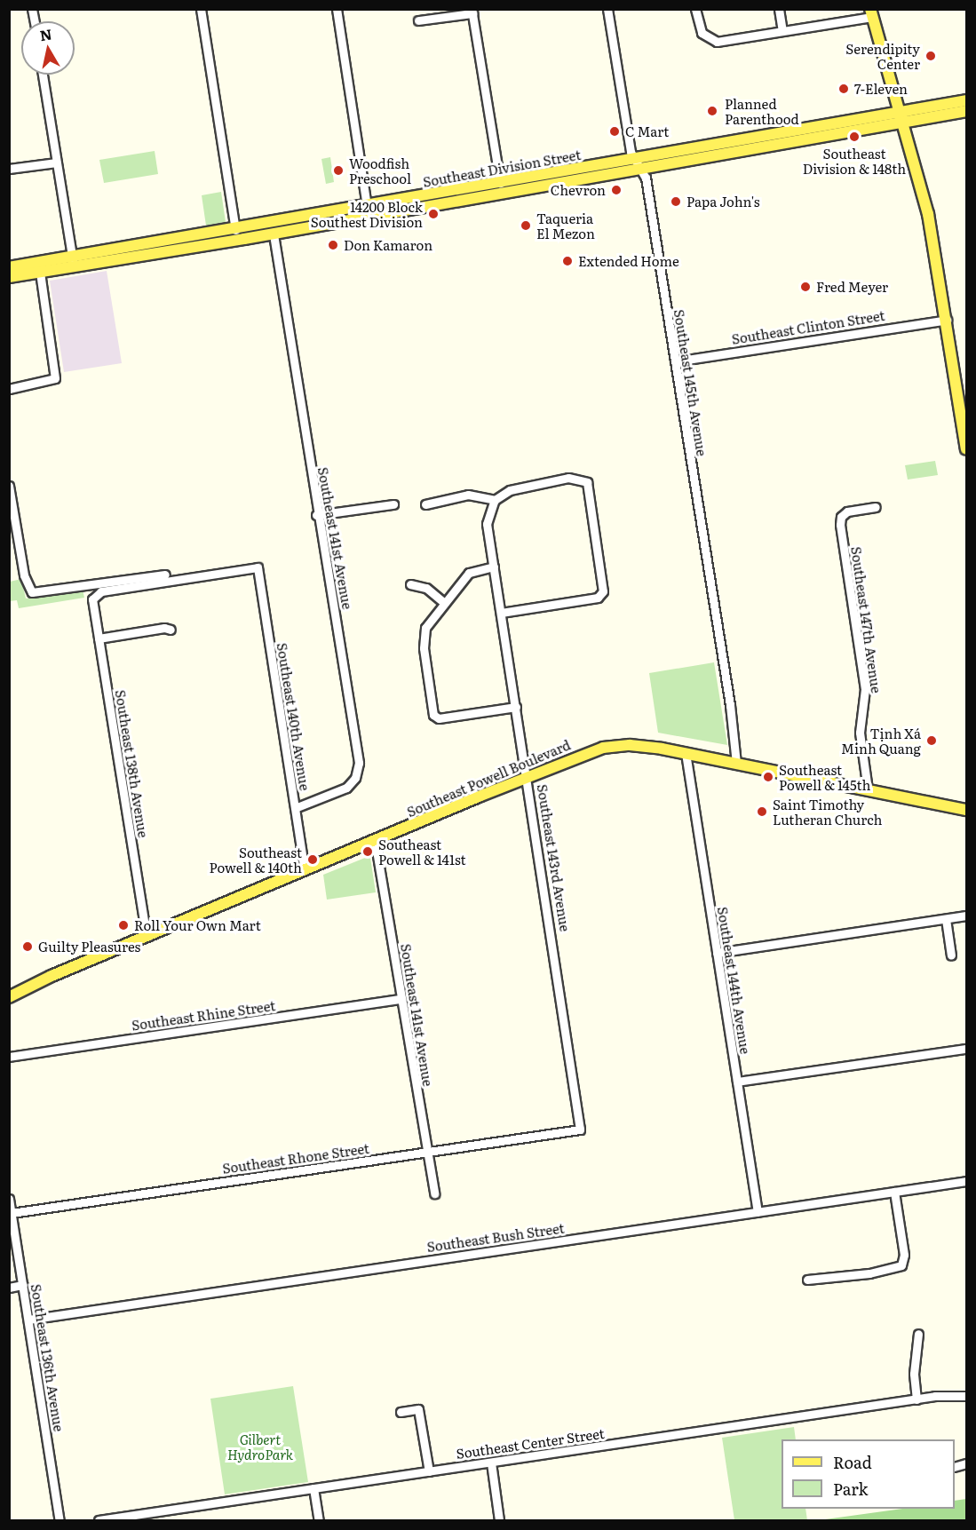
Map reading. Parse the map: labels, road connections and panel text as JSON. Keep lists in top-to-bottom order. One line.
{"streets":{"main road":["Southeast Division Street","Southeast Powell Boulevard"],"street":["Southeast Clinton Street","Southeast 145th Avenue","Southeast 141st Avenue","Southeast 147th Avenue","Southeast 140th Avenue","Southeast 138th Avenue","Southeast 143rd Avenue","Southeast 144th Avenue","Southeast Rhine Street","Southeast Rhone Street","Southeast Bush Street","Southeast 136th Avenue","Southeast Center Street"]},"crossings":[["Southeast Division Street","Southeast 145th Avenue"],["Southeast Division Street","Southeast 141st Avenue"],["Southeast Clinton Street","Southeast 145th Avenue"],["Southeast 145th Avenue","Southeast Powell Boulevard"],["Southeast 141st Avenue","Southeast 140th Avenue"],["Southeast 141st Avenue","Southeast Powell Boulevard"],["Southeast 141st Avenue","Southeast Rhine Street"],["Southeast 141st Avenue","Southeast Rhone Street"],["Southeast 147th Avenue","Southeast Powell Boulevard"],["Southeast 140th Avenue","Southeast 138th Avenue"],["Southeast 140th Avenue","Southeast Powell Boulevard"],["Southeast 138th Avenue","Southeast Powell Boulevard"],["Southeast Powell Boulevard","Southeast 143rd Avenue"],["Southeast Powell Boulevard","Southeast 144th Avenue"],["Southeast 143rd Avenue","Southeast Rhone Street"],["Southeast 144th Avenue","Southeast Bush Street"],["Southeast Rhone Street","Southeast 136th Avenue"],["Southeast Bush Street","Southeast 136th Avenue"]],"parks":["Gilbert HydroPark"],"places":["Serendipity Center","7-Eleven","Planned Parenthood","C Mart","Southeast Division & 148th","Woodfish Preschool","Chevron","Papa John's","14200 Block Southest Division","Taqueria El Mezon","Don Kamaron","Extended Home","Fred Meyer","Tịnh Xá Minh Quang","Southeast Powell & 145th","Saint Timothy Lutheran Church","Southeast Powell & 141st","Southeast Powell & 140th","Roll Your Own Mart","Guilty Pleasures"],"legend":["Road","Park"],"north":"top"}
